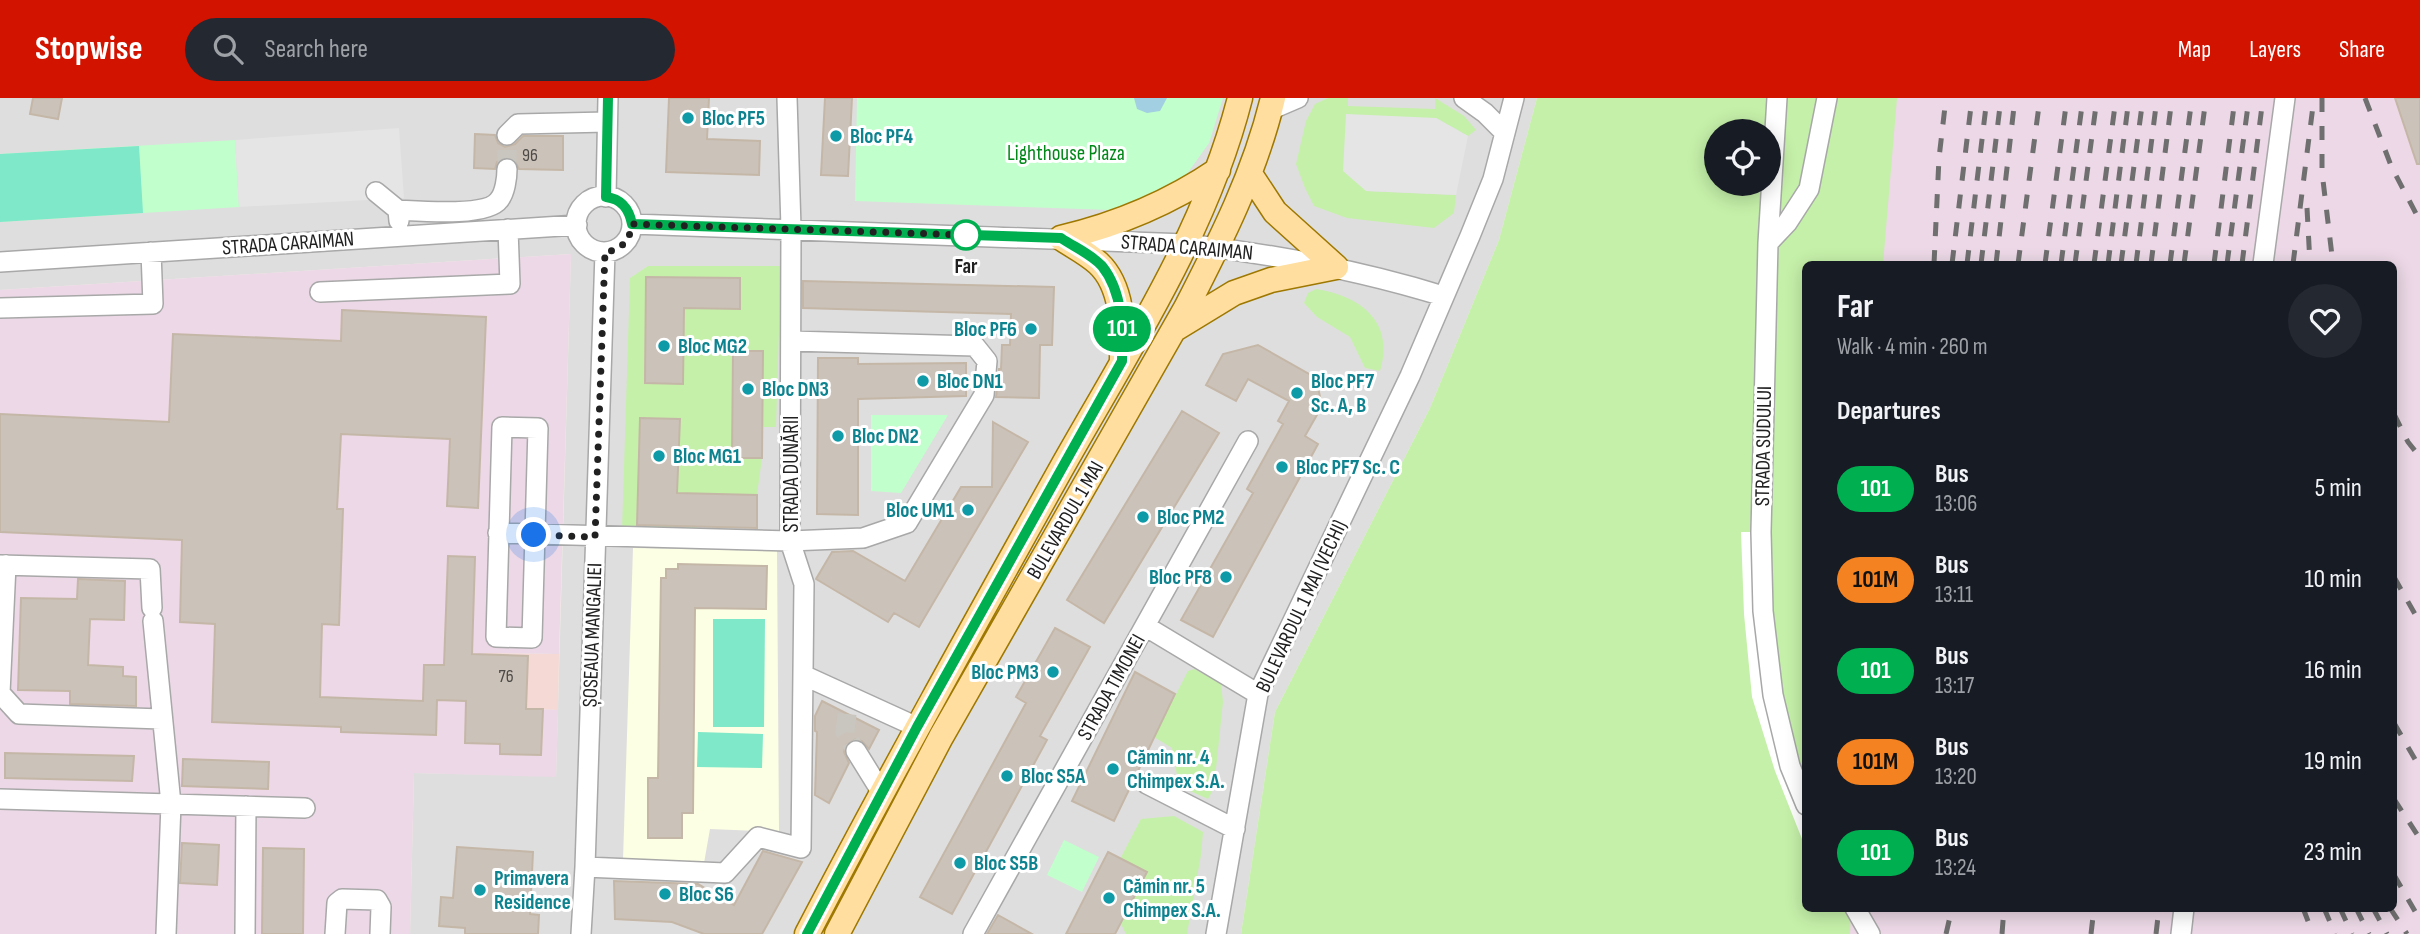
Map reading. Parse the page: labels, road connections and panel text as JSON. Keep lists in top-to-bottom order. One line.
{"streets":{"main road":["BULEVARDUL 1 MAI"],"street":["STRADA CARAIMAN","STRADA SUDULUI","STRADA DUNĂRII","BULEVARDUL 1 MAI (VECHI)","ȘOSEAUA MANGALIEI","STRADA TIMONEI"]},"crossings":[["STRADA CARAIMAN","STRADA DUNĂRII"],["STRADA CARAIMAN","BULEVARDUL 1 MAI"],["STRADA CARAIMAN","BULEVARDUL 1 MAI (VECHI)"],["STRADA CARAIMAN","ȘOSEAUA MANGALIEI"],["STRADA DUNĂRII","ȘOSEAUA MANGALIEI"]],"parks":["Lighthouse Plaza"],"places":["Bloc PF5","Bloc PF4","Far","Bloc PF6","Bloc MG2","Bloc DN1","Bloc DN3","Bloc PF7 Sc. A, B","Bloc DN2","Bloc MG1","Bloc PF7 Sc. C","Bloc UM1","Bloc PM2","Bloc PF8","Bloc PM3","Cămin nr. 4 Chimpex S.A.","Bloc S5A","Bloc S5B","Primavera Residence","Bloc S6","Cămin nr. 5 Chimpex S.A."],"lines":["bus line 101"],"house_numbers":["96","76"],"page":{"header":"Stopwise","search":"Search here","nav":["Map","Layers","Share"],"on_map":"101","heading":[["Far","Walk · 4 min · 260 m"],"Departures"],"list":[{"mark":"101","name":"Bus","note":"13:06","value":"5 min"},{"mark":"101M","name":"Bus","note":"13:11","value":"10 min"},{"mark":"101","name":"Bus","note":"13:17","value":"16 min"},{"mark":"101M","name":"Bus","note":"13:20","value":"19 min"},{"mark":"101","name":"Bus","note":"13:24","value":"23 min"}]}}
